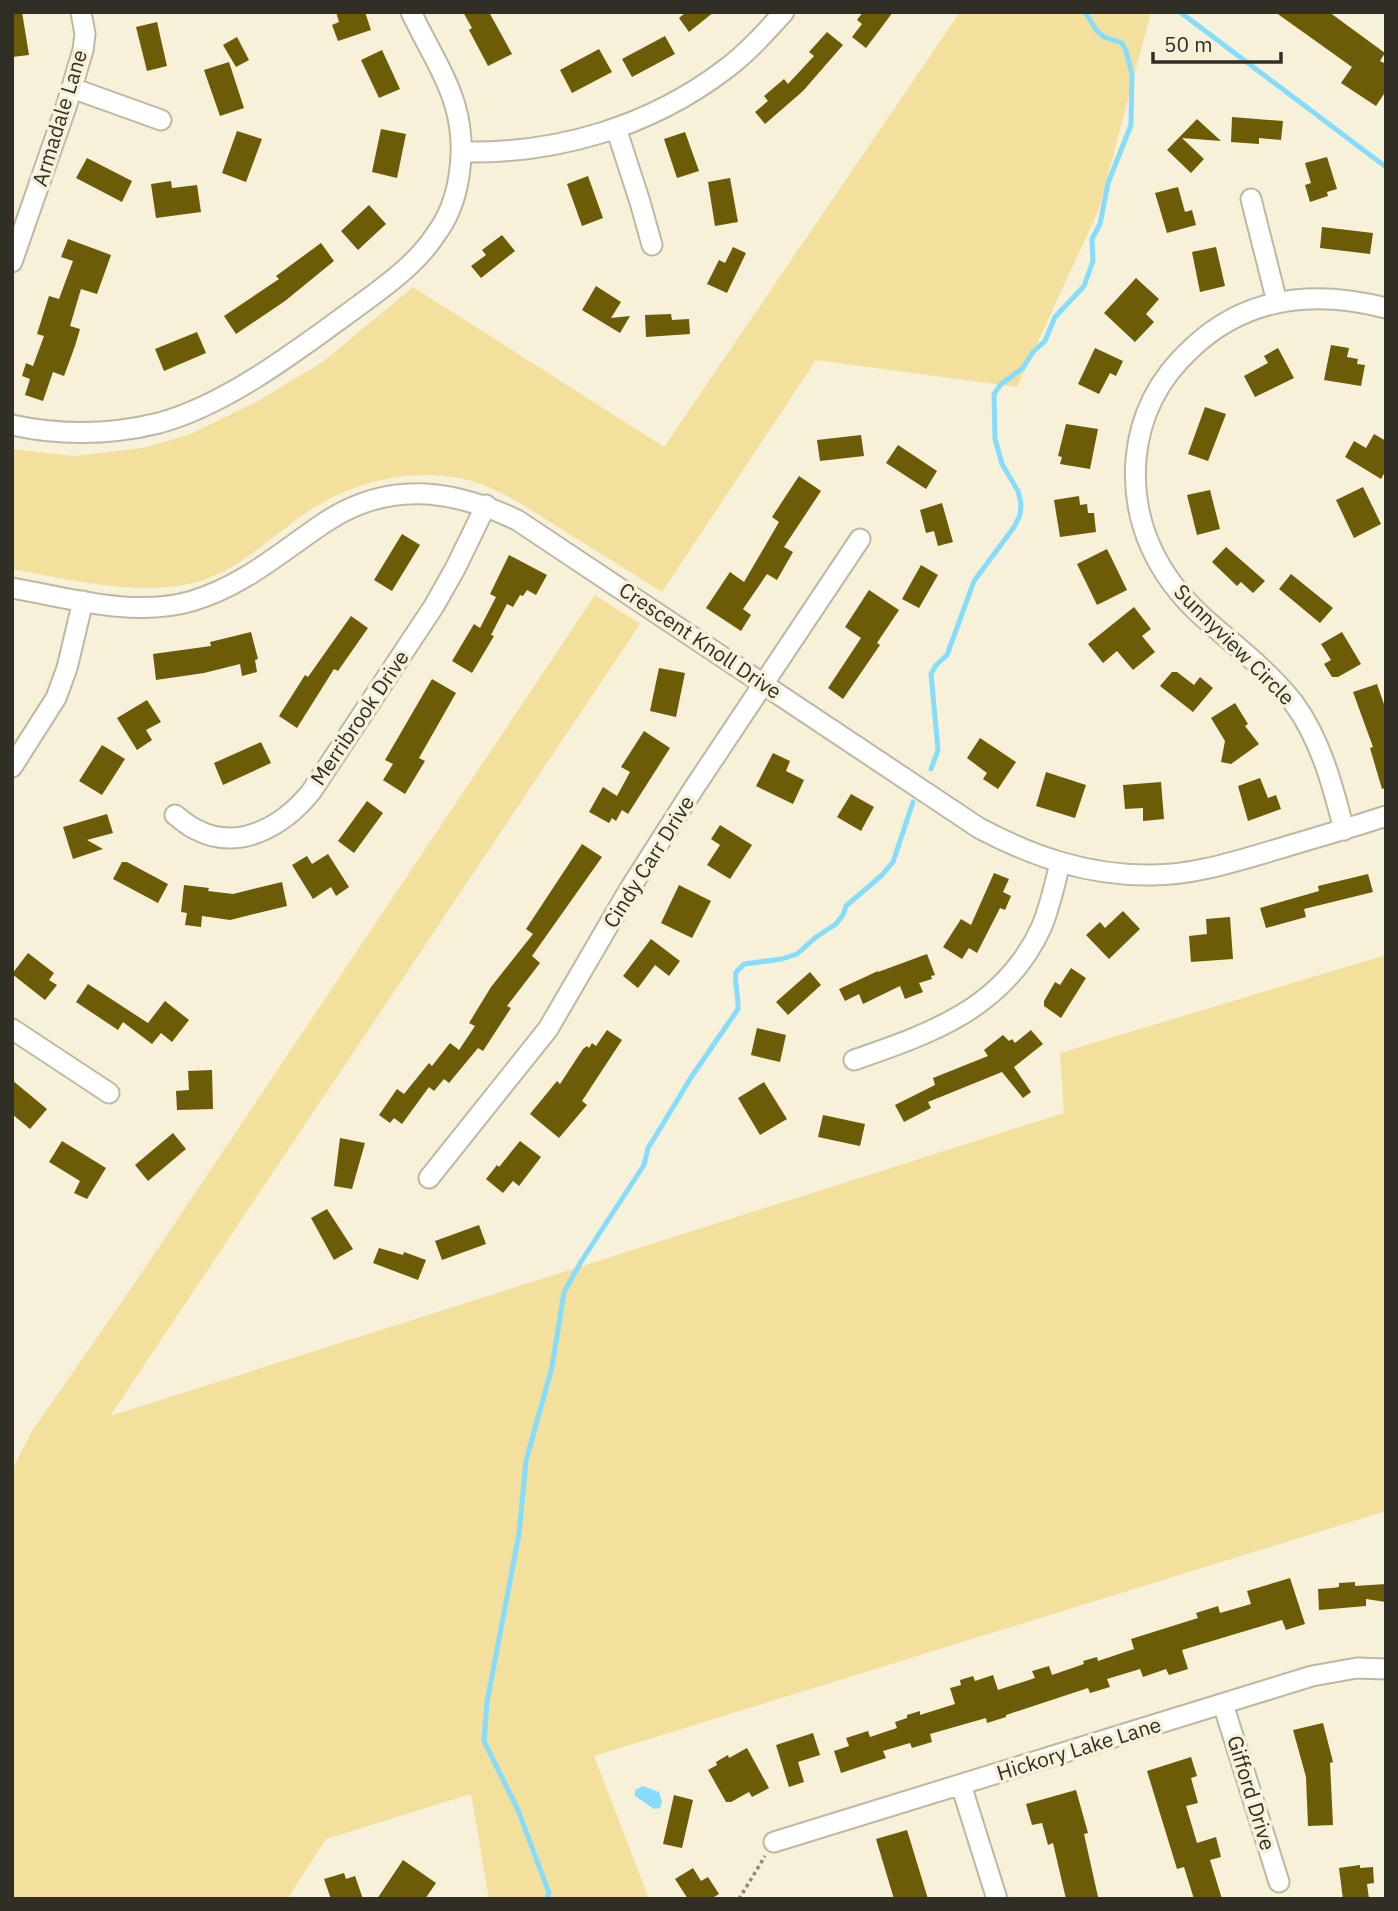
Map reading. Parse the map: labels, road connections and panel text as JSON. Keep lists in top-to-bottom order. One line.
{"streets":{"street":["Armadale Lane","Crescent Knoll Drive","Sunnyview Circle","Merribrook Drive","Cindy Carr Drive","Hickory Lake Lane","Gifford Drive"]},"crossings":[["Crescent Knoll Drive","Sunnyview Circle"],["Crescent Knoll Drive","Merribrook Drive"],["Crescent Knoll Drive","Cindy Carr Drive"],["Hickory Lake Lane","Gifford Drive"]],"scale_bar":"50 m"}
